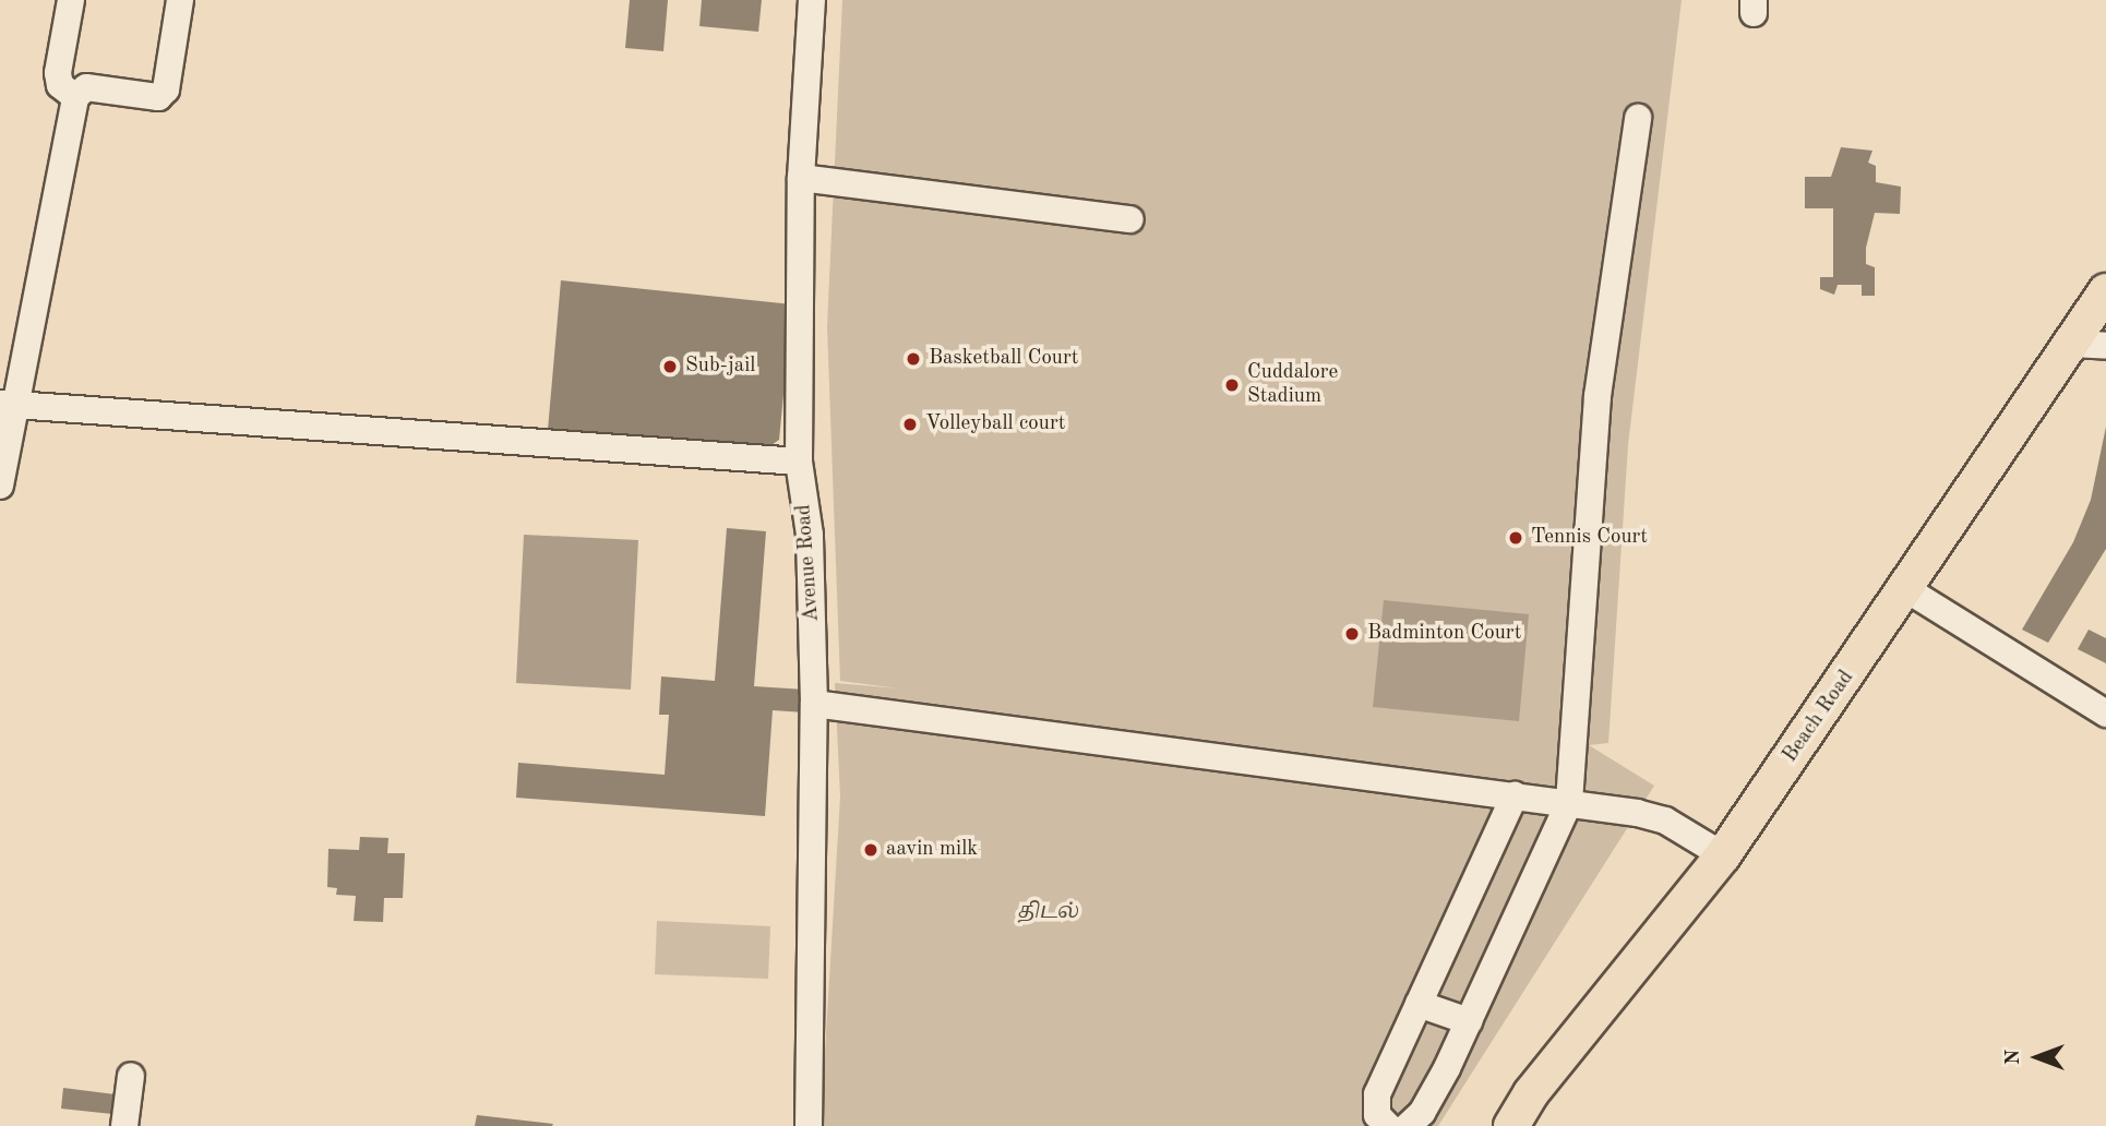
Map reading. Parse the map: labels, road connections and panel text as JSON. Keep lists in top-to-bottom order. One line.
{"streets":{"main road":["Beach Road"],"street":["Avenue Road"]},"parks":["திடல்"],"places":["Basketball Court","Sub-jail","Cuddalore Stadium","Volleyball court","Tennis Court","Badminton Court","aavin milk"],"north":"left"}
